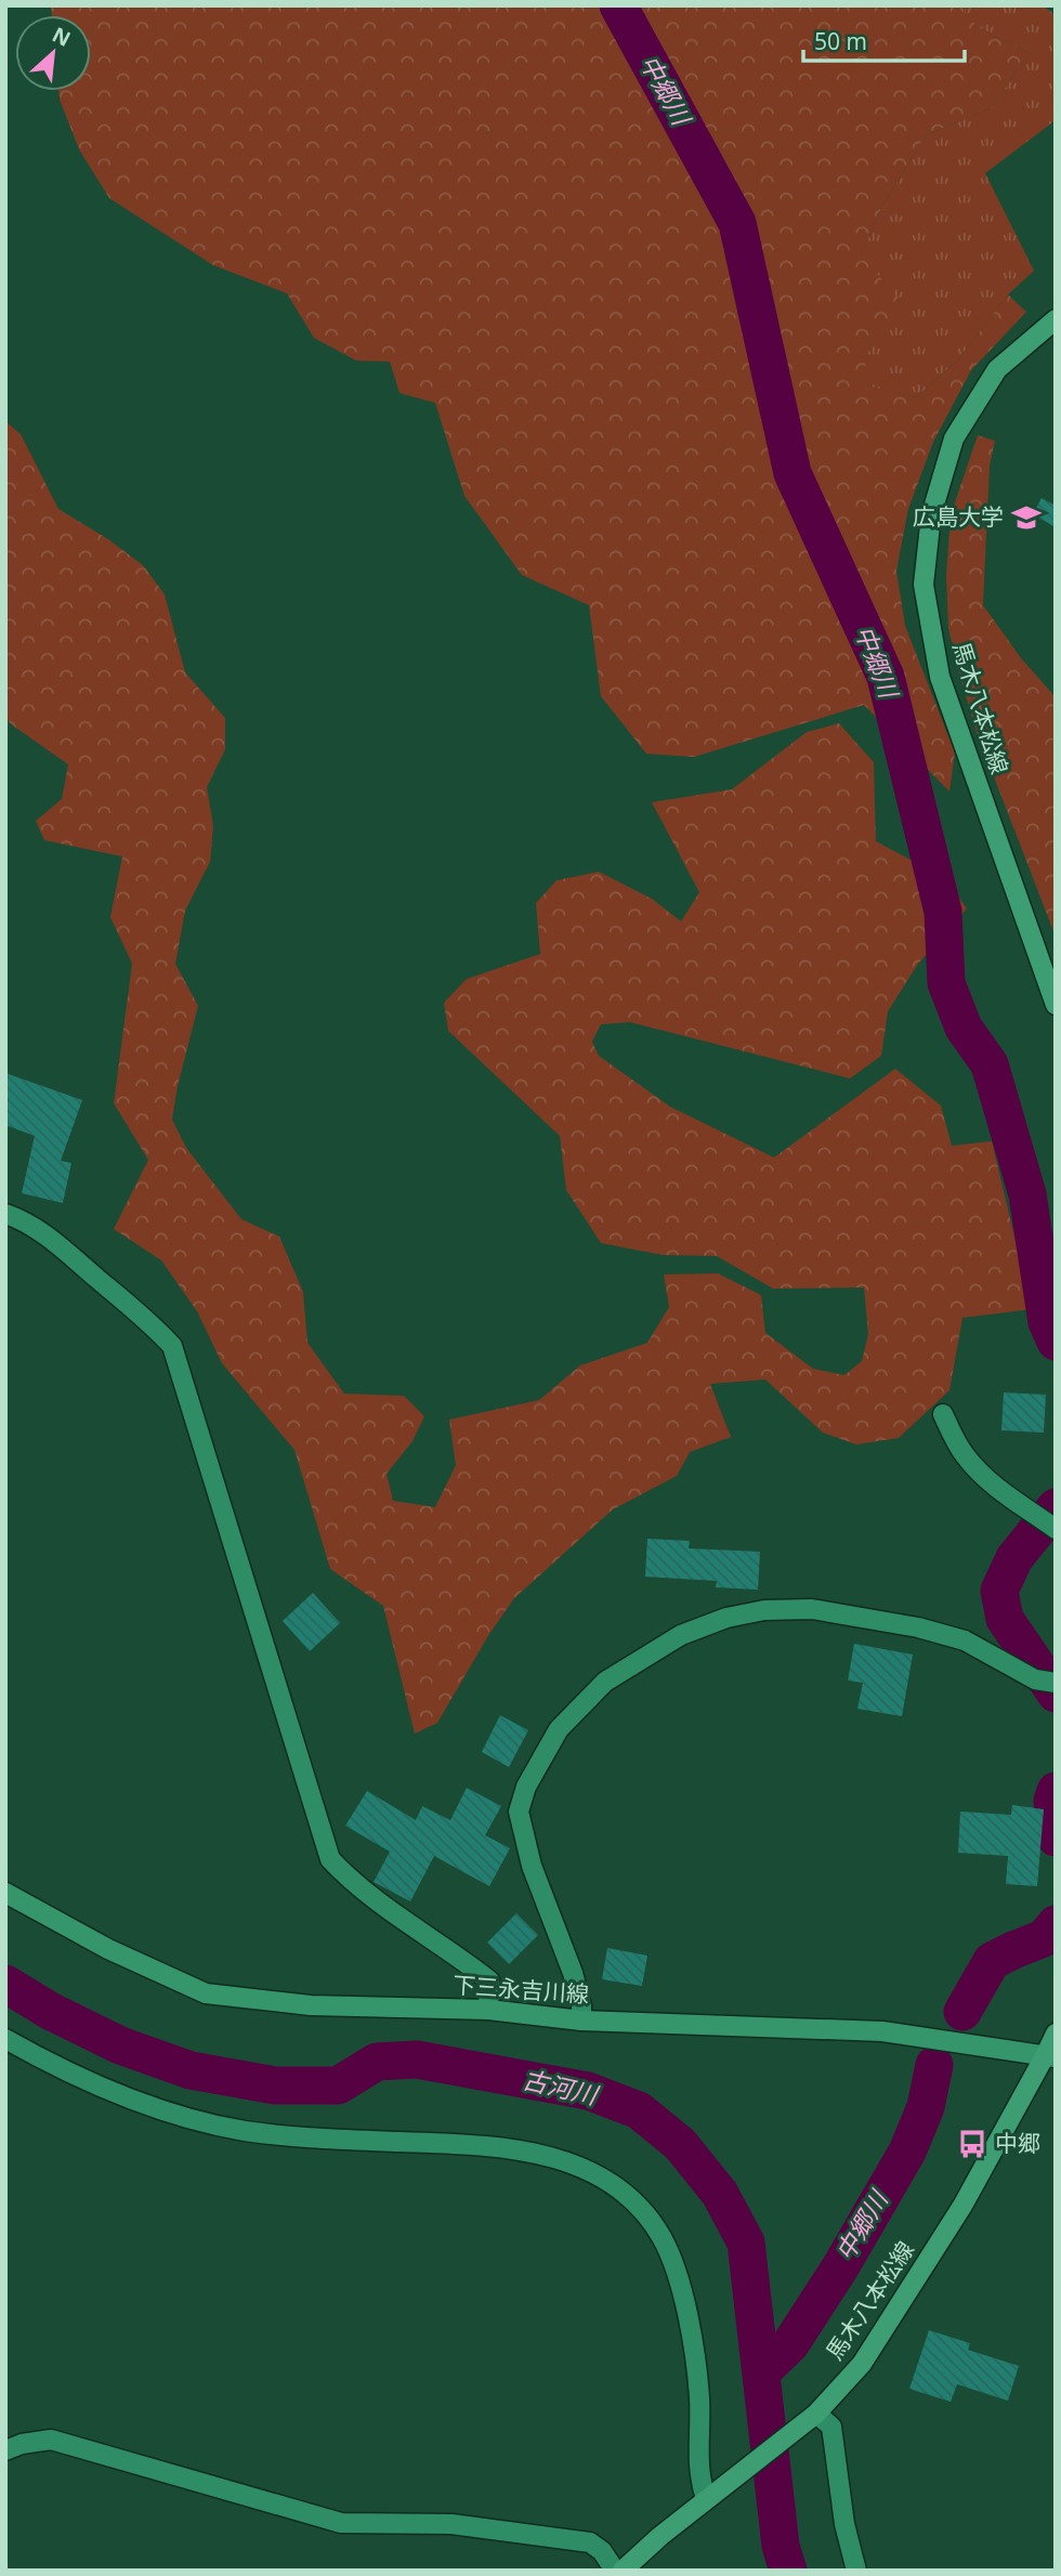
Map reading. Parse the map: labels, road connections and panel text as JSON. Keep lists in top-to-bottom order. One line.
{"streets":{"main road":["馬木八本松線","下三永吉川線"]},"crossings":[["馬木八本松線","下三永吉川線"]],"water":["中郷川","古河川"],"places":{"school or university":["広島大学"],"bus stop":["中郷"]},"scale_bar":"50 m","north":"top right"}
